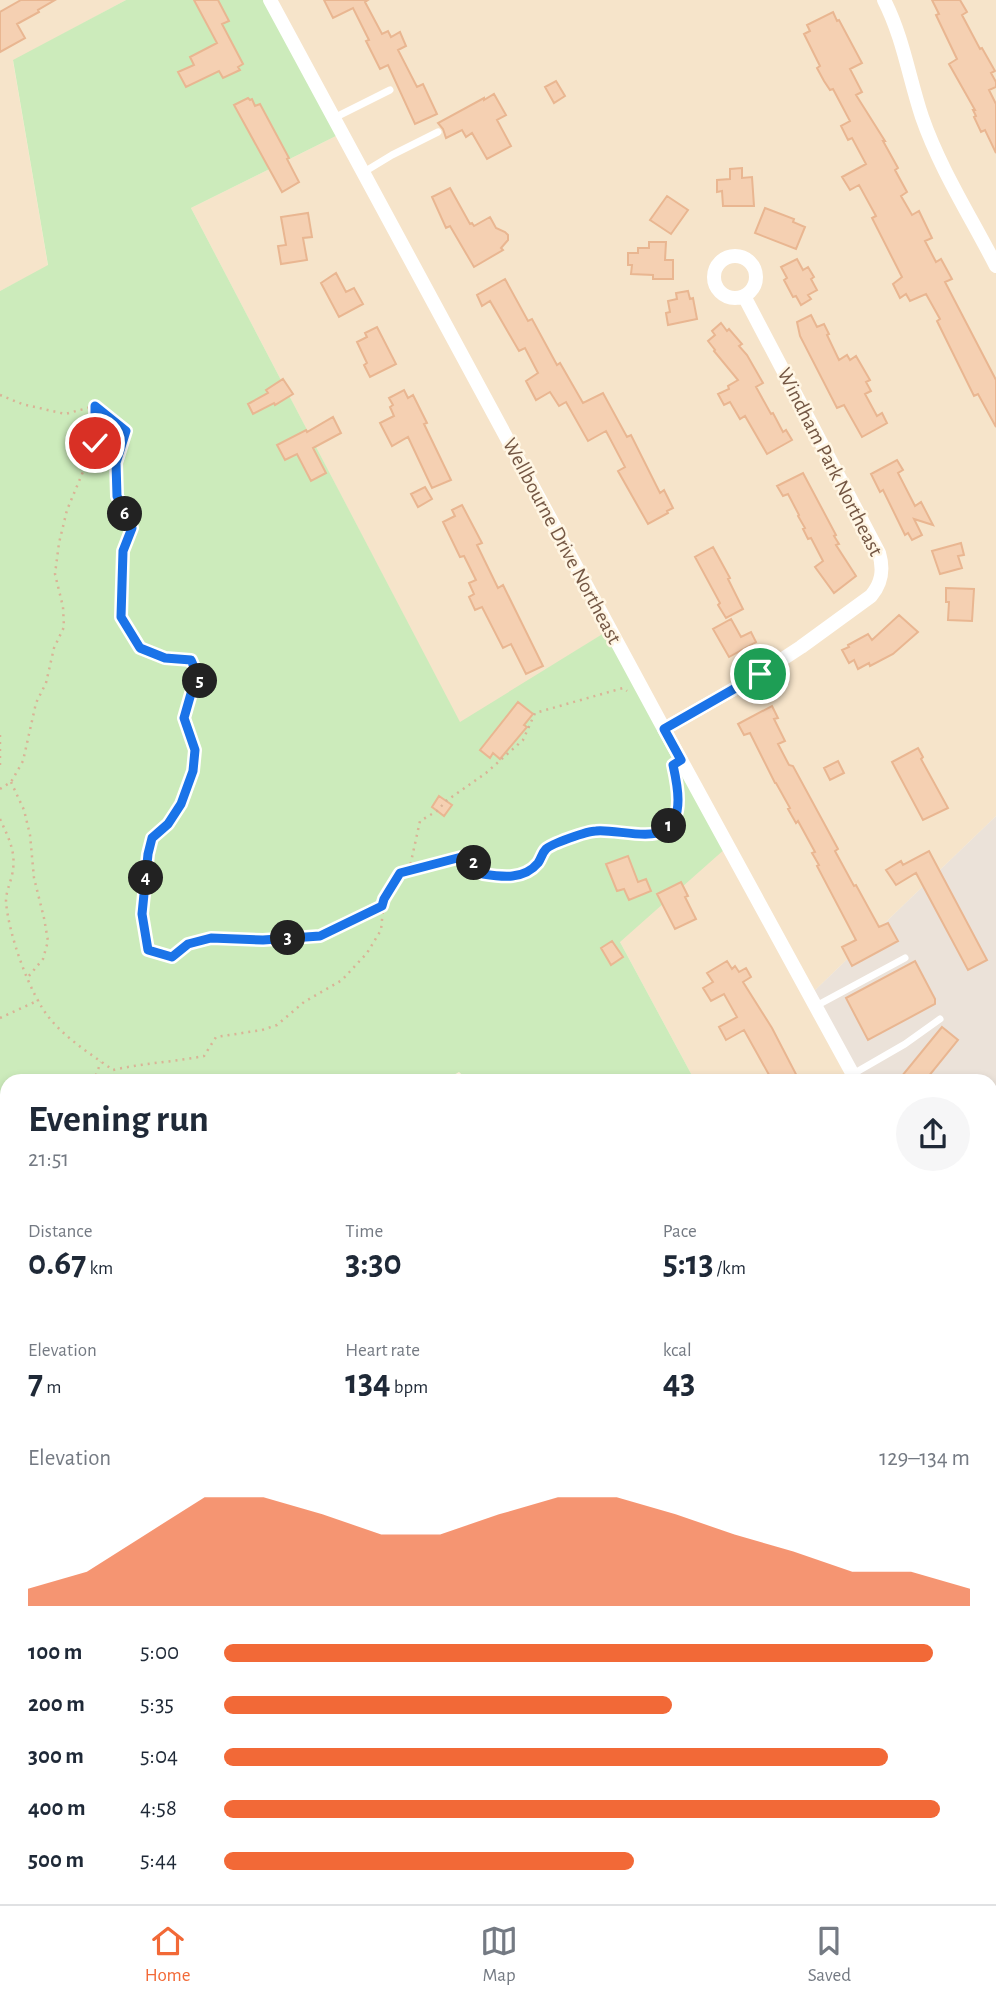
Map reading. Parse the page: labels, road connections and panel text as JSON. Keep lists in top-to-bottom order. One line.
{"streets":{"street":["Windham Park Northeast","Wellbourne Drive Northeast"]},"crossings":[["Windham Park Northeast","Wellbourne Drive Northeast"]],"page":{"pins":["6","5","1","2","4","3"],"heading":["Evening run","21:51"],"stats":[["Distance","0.67 km"],["Time","3:30"],["Pace","5:13 /km"],["Elevation","7 m"],["Heart rate","134 bpm"],["kcal","43"]],"chart":["Elevation","129–134 m"],"list":[{"name":"100 m","note":"5:00"},{"name":"200 m","note":"5:35"},{"name":"300 m","note":"5:04"},{"name":"400 m","note":"4:58"},{"name":"500 m","note":"5:44"}],"tabs":["Home","Map","Saved"]}}
